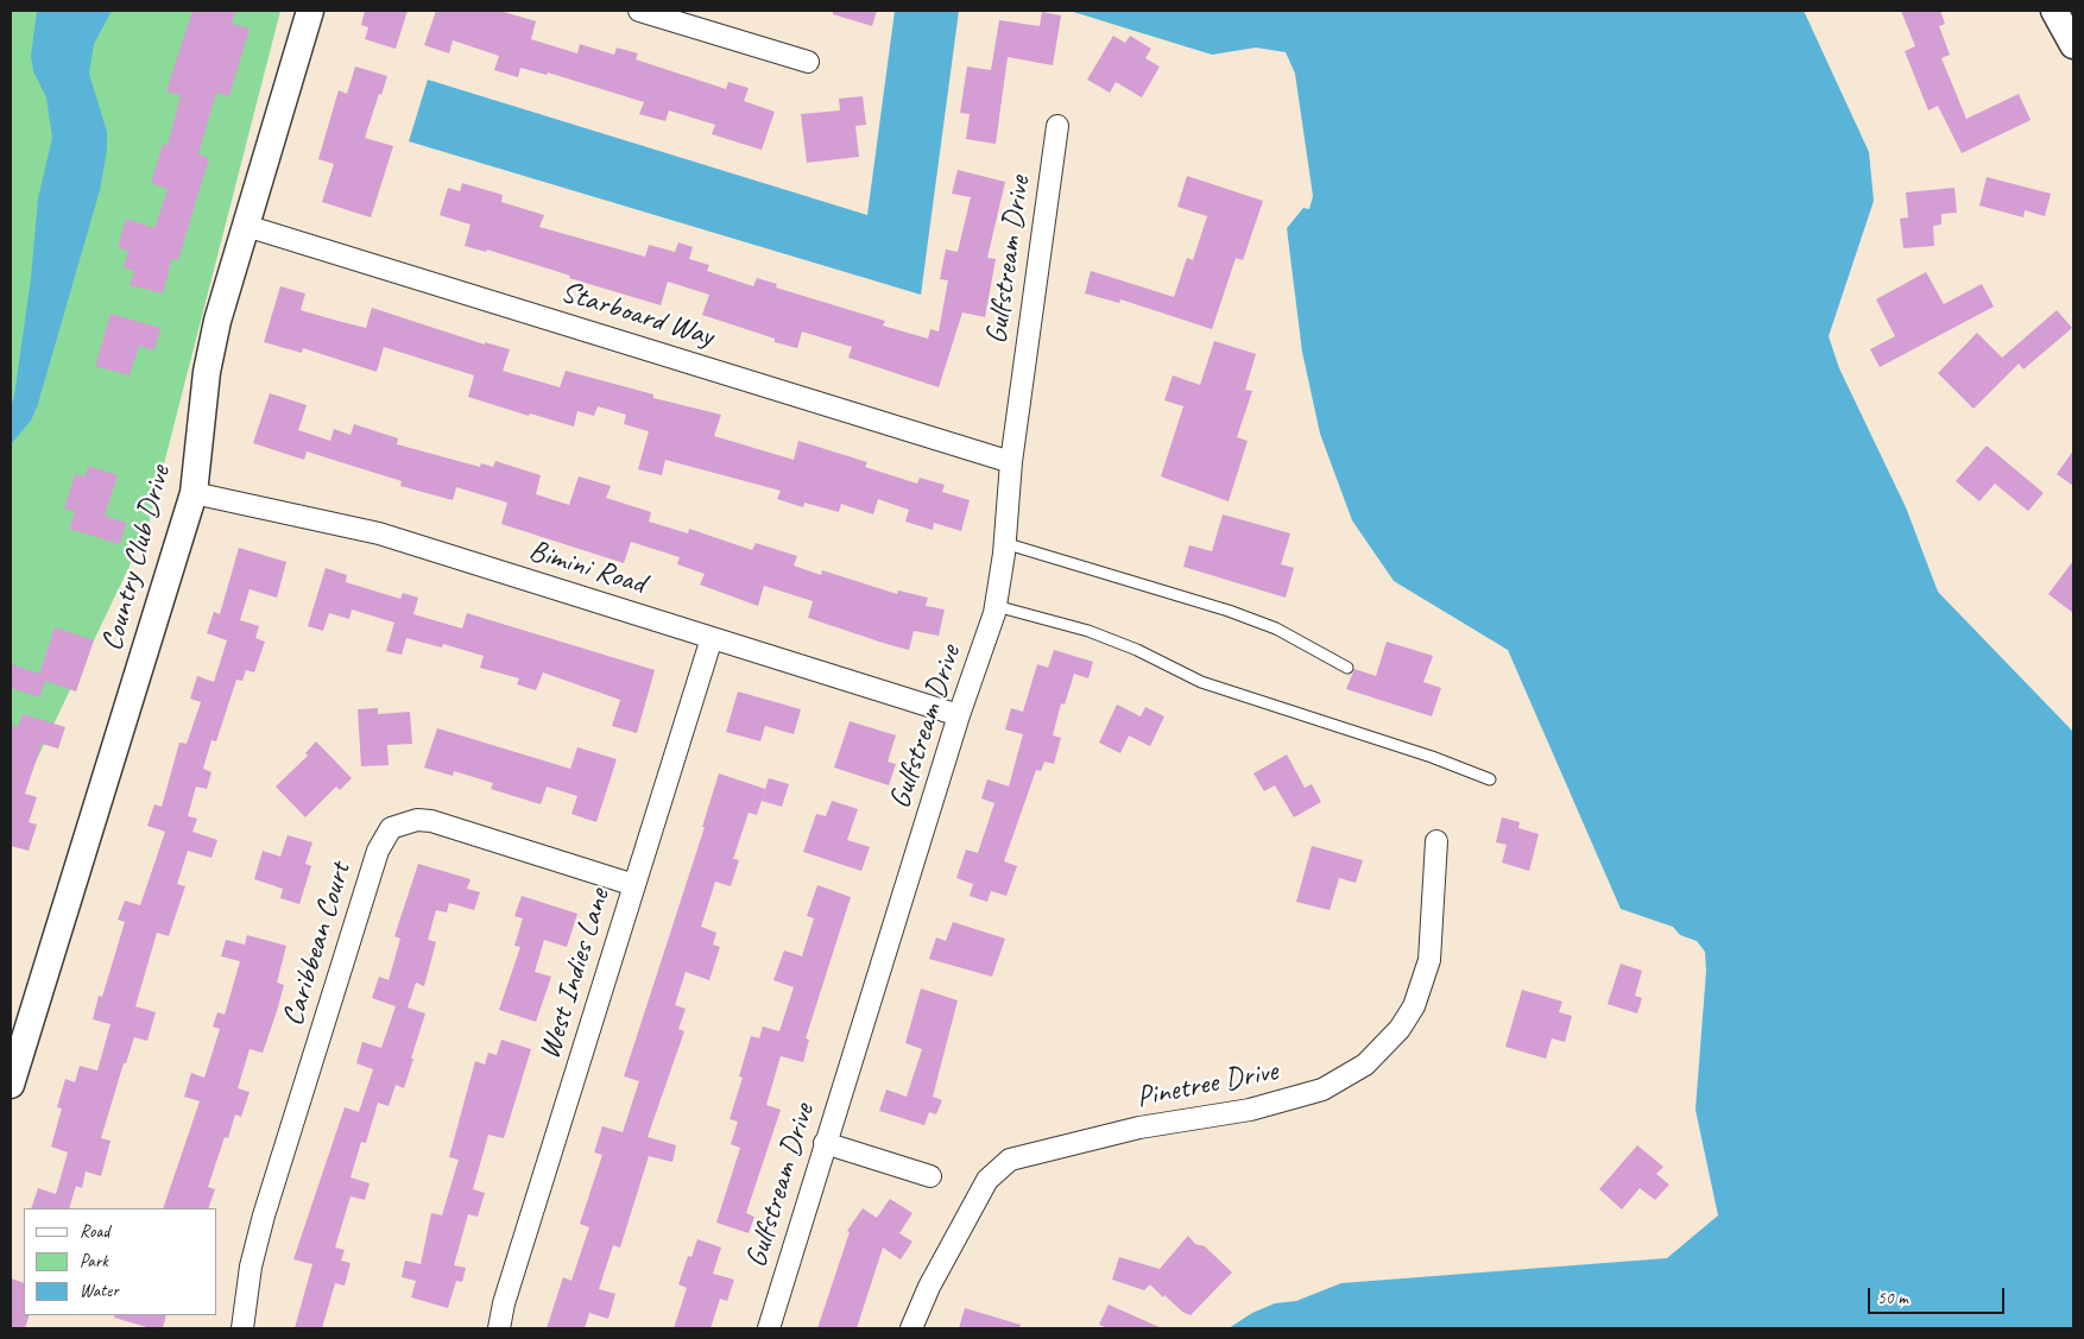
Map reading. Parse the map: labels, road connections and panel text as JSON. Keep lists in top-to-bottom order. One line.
{"streets":{"street":["Gulfstream Drive","Starboard Way","Country Club Drive","Bimini Road","Caribbean Court","West Indies Lane","Pinetree Drive"]},"crossings":[["Gulfstream Drive","Starboard Way"],["Gulfstream Drive","Bimini Road"],["Starboard Way","Country Club Drive"],["Country Club Drive","Bimini Road"],["Bimini Road","West Indies Lane"],["Caribbean Court","West Indies Lane"]],"legend":["Road","Park","Water"],"scale_bar":"50 m"}
